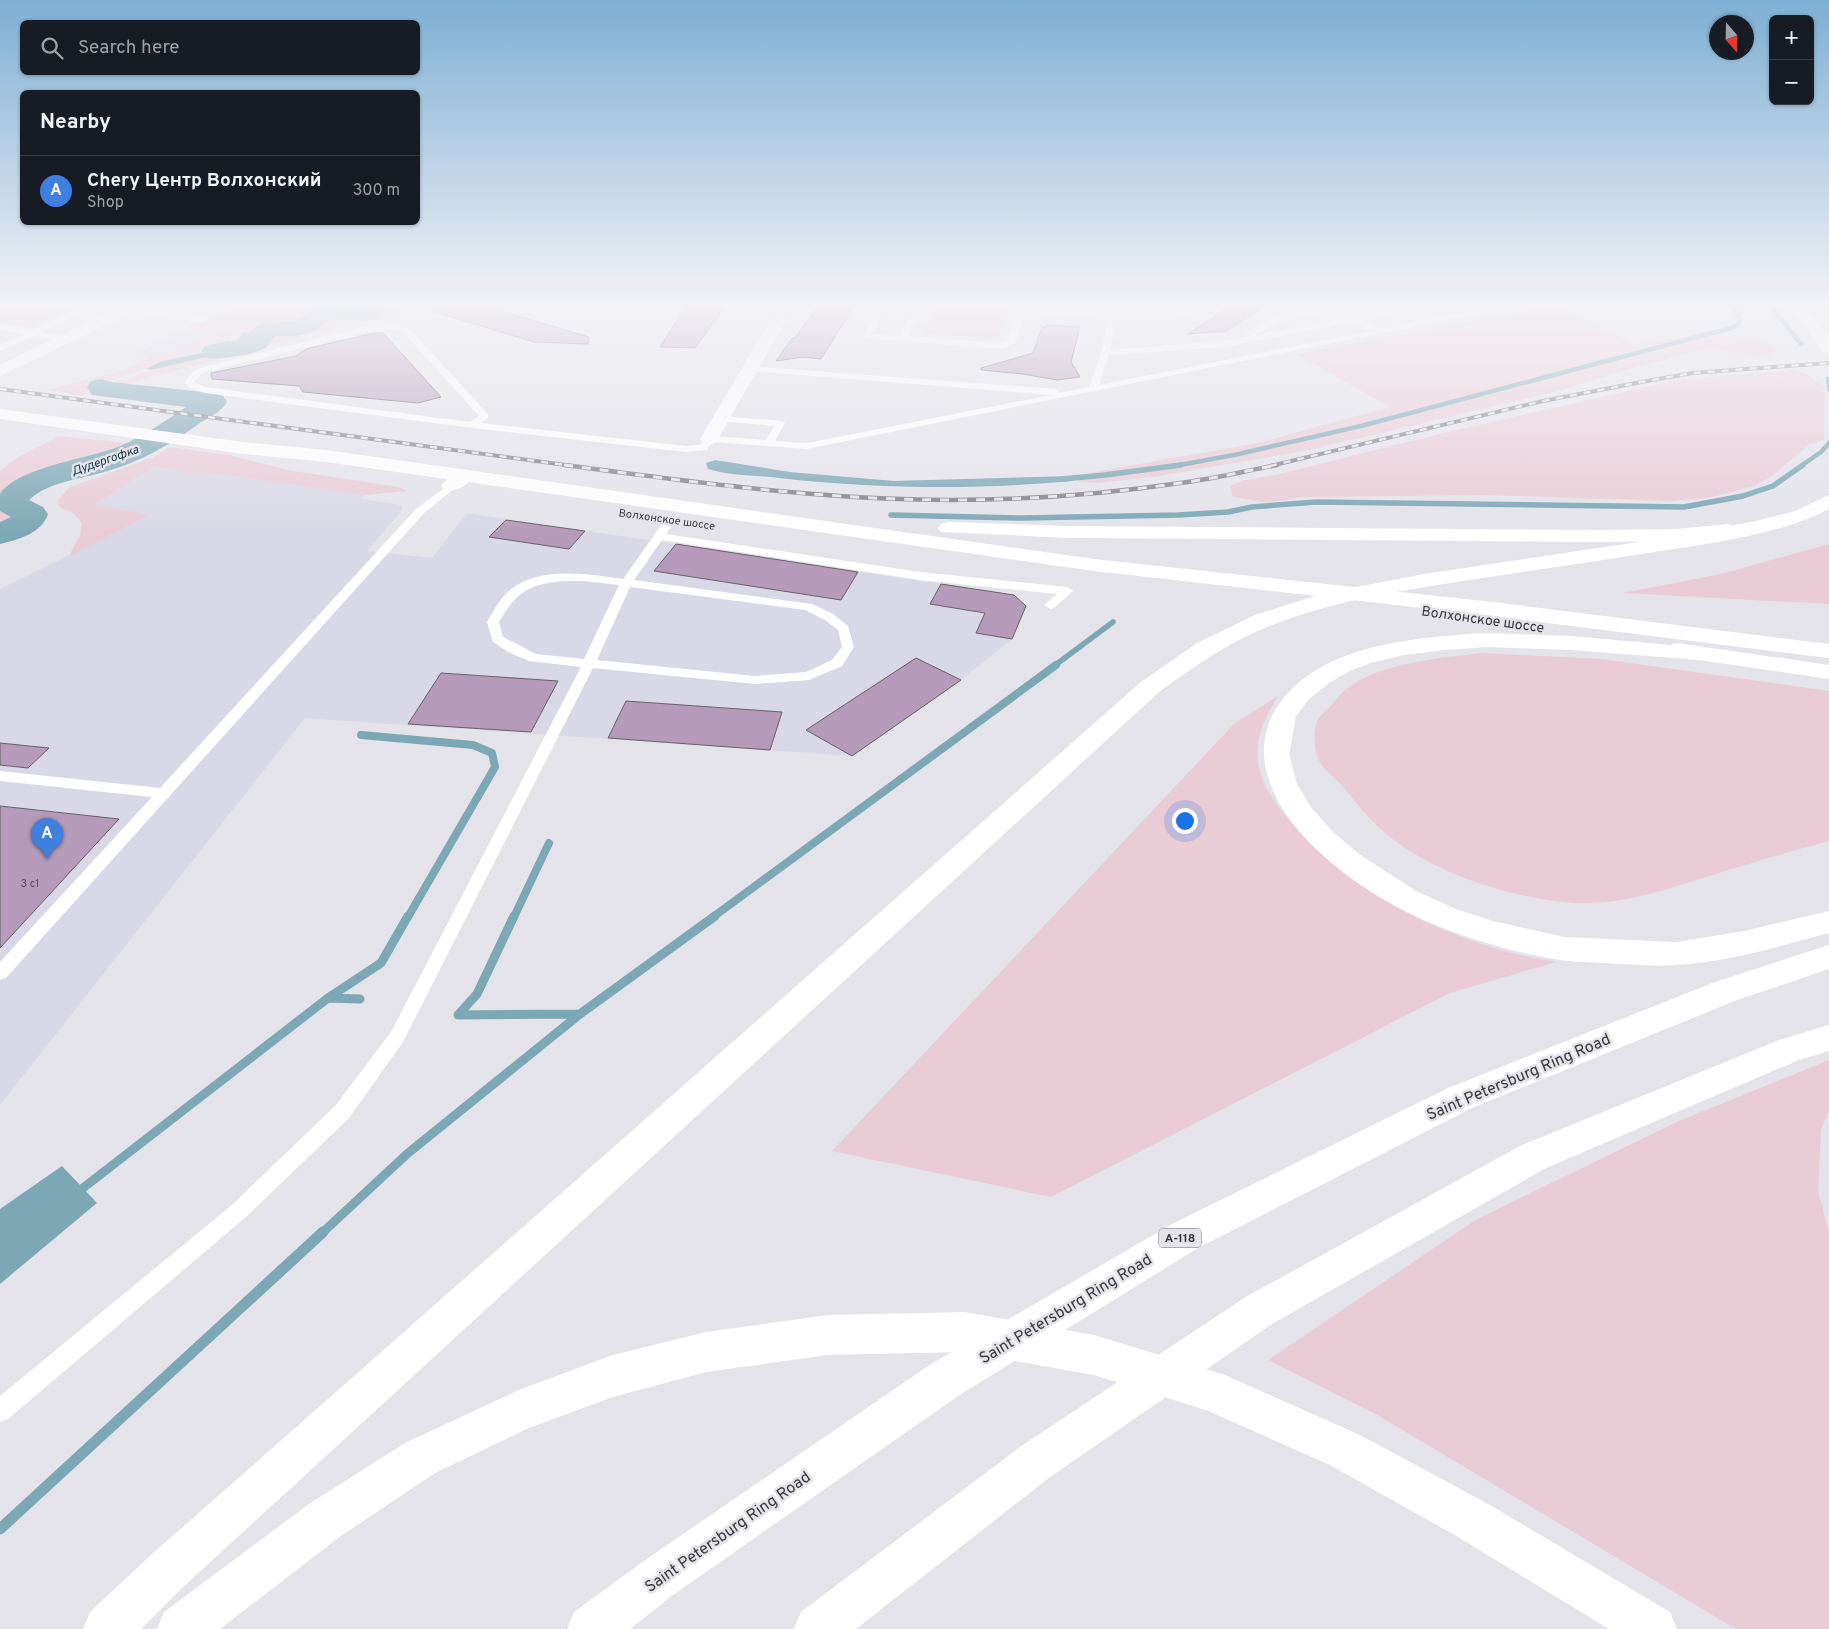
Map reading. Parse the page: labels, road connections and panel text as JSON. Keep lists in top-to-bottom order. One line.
{"streets":{"main road":["Волхонское шоссе","Saint Petersburg Ring Road","А-118"]},"water":["Дудергофка"],"house_numbers":["3 с1"],"north":"bottom","page":{"map_buttons":["+","−"],"search":"Search here","heading":"Nearby","list":[{"mark":"A","name":"Chery Центр Волхонский","note":"Shop","value":"300 m"}],"pins":"A"}}
